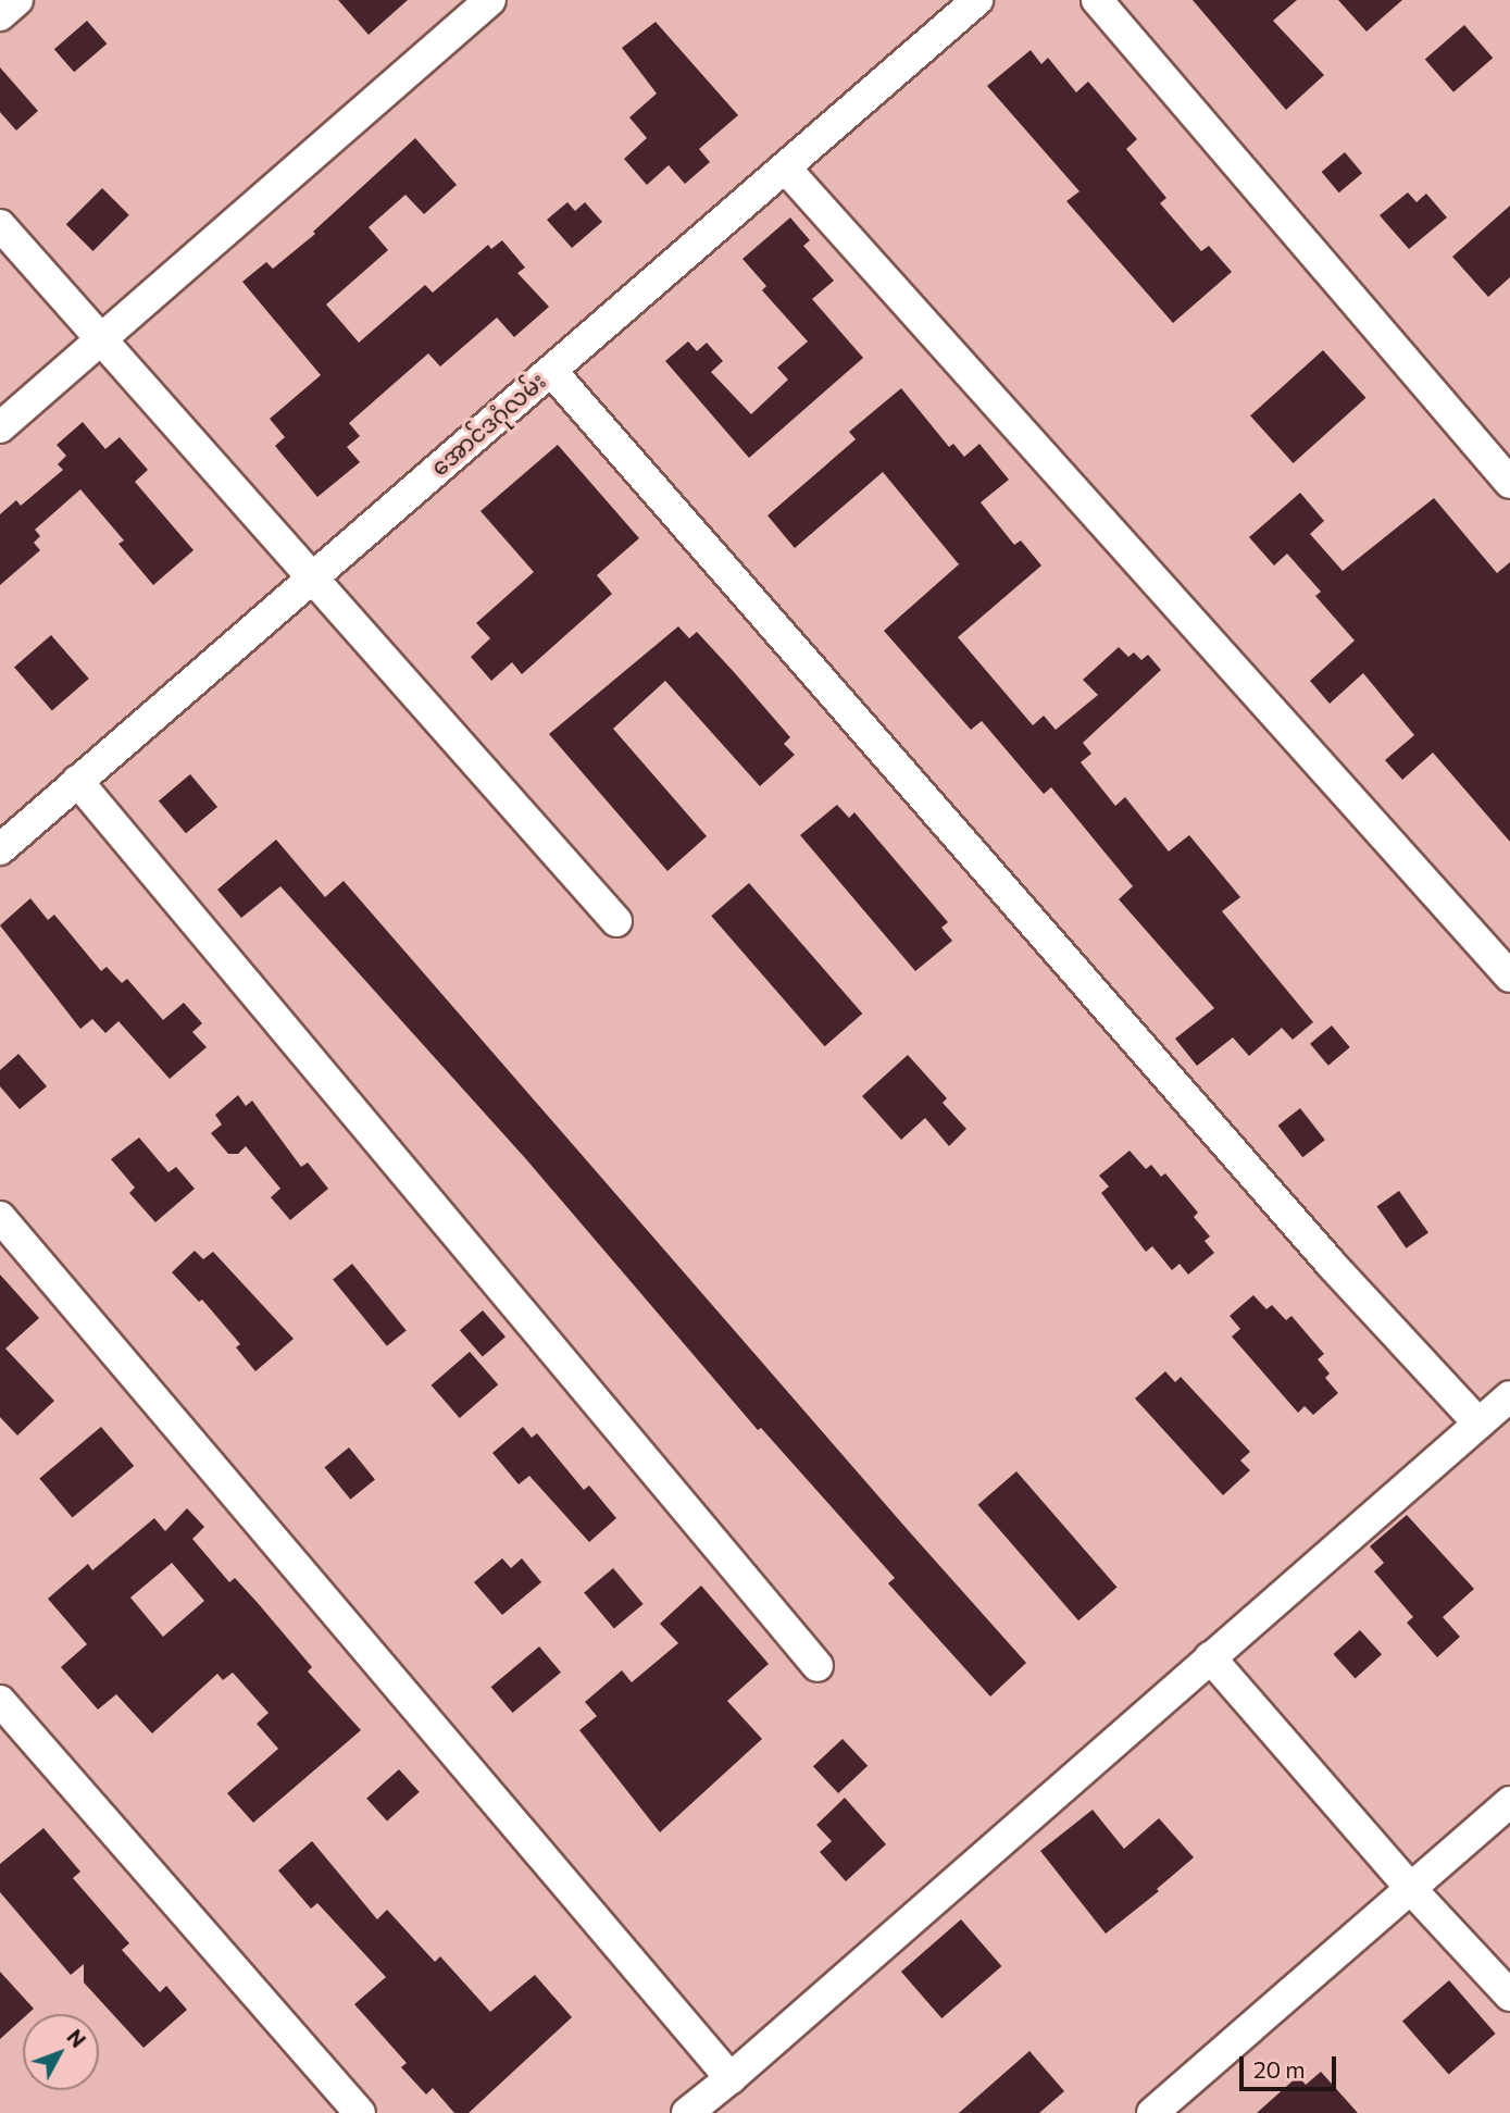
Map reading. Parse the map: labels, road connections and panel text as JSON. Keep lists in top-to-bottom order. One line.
{"streets":{"street":["အောင်ဒဂုံလမ်း"]},"scale_bar":"20 m","north":"top right"}
